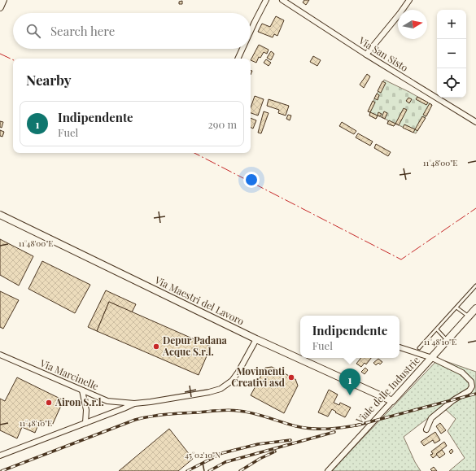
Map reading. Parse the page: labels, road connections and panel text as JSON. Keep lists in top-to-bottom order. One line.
{"streets":{"street":["Via San Sisto","Via Maestri del Lavoro","Via Marcinelle","Viale delle Industrie"]},"crossings":[["Via Maestri del Lavoro","Via Marcinelle"],["Via Maestri del Lavoro","Viale delle Industrie"]],"places":["Depur Padana Acque S.r.l.","Movimenti Creativi asd","Airon S.r.l."],"north":"right","page":{"map_buttons":["+","−"],"search":"Search here","heading":"Nearby","list":[{"mark":"1","name":"Indipendente","note":"Fuel","value":"290 m"}],"popup":["Indipendente","Fuel"],"pins":"1"},"coordinates":["11°48'00\"E","11°48'10\"E","45°02'10\"N"]}
